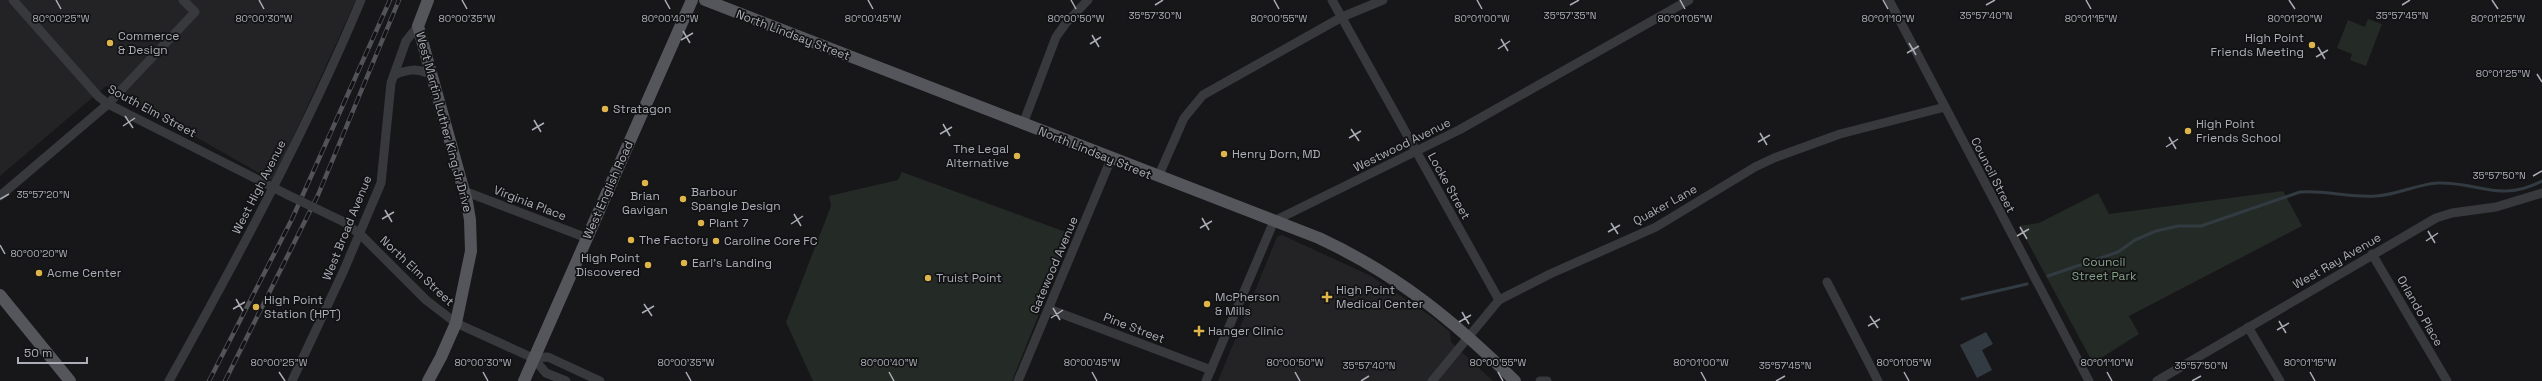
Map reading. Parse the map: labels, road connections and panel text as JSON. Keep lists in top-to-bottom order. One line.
{"streets":{"main road":["North Lindsay Street","West Martin Luther King Jr Drive","West English Road"],"street":["South Elm Street","Westwood Avenue","Council Street","Locke Street","West High Avenue","Virginia Place","Quaker Lane","West Broad Avenue","West Ray Avenue","Gatewood Avenue","North Elm Street","Orlando Place","Pine Street"]},"crossings":[["North Lindsay Street","Westwood Avenue"],["North Lindsay Street","Quaker Lane"],["North Lindsay Street","Gatewood Avenue"],["South Elm Street","West High Avenue"],["South Elm Street","North Elm Street"],["West Martin Luther King Jr Drive","Virginia Place"],["West Martin Luther King Jr Drive","West Broad Avenue"],["West Martin Luther King Jr Drive","North Elm Street"],["Westwood Avenue","Locke Street"],["Council Street","Quaker Lane"],["Locke Street","Quaker Lane"],["West English Road","Virginia Place"],["West English Road","North Elm Street"],["West Broad Avenue","North Elm Street"],["West Ray Avenue","Orlando Place"],["Gatewood Avenue","Pine Street"]],"parks":["Council Street Park"],"places":{"other":["Commerce & Design","High Point Friends Meeting","Stratagon","High Point Friends School","Henry Dorn, MD","The Legal Alternative","Brian Gavigan","Barbour Spangle Design","Plant 7","The Factory","Caroline Core FC","Earl's Landing","High Point Discovered","Acme Center","Truist Point","McPherson & Mills","High Point Station (HPT)"],"health":["High Point Medical Center","Hanger Clinic"]},"scale_bar":"50 m","coordinates":["35°57'45\"N","35°57'30\"N","35°57'35\"N","35°57'40\"N","80°00'40\"W","80°01'00\"W","80°01'25\"W","80°00'25\"W","80°00'30\"W","80°00'35\"W","80°00'45\"W","80°00'50\"W","80°00'55\"W","80°01'05\"W","80°01'10\"W","80°01'15\"W","80°01'20\"W","35°57'50\"N","35°57'20\"N","80°00'20\"W"]}
